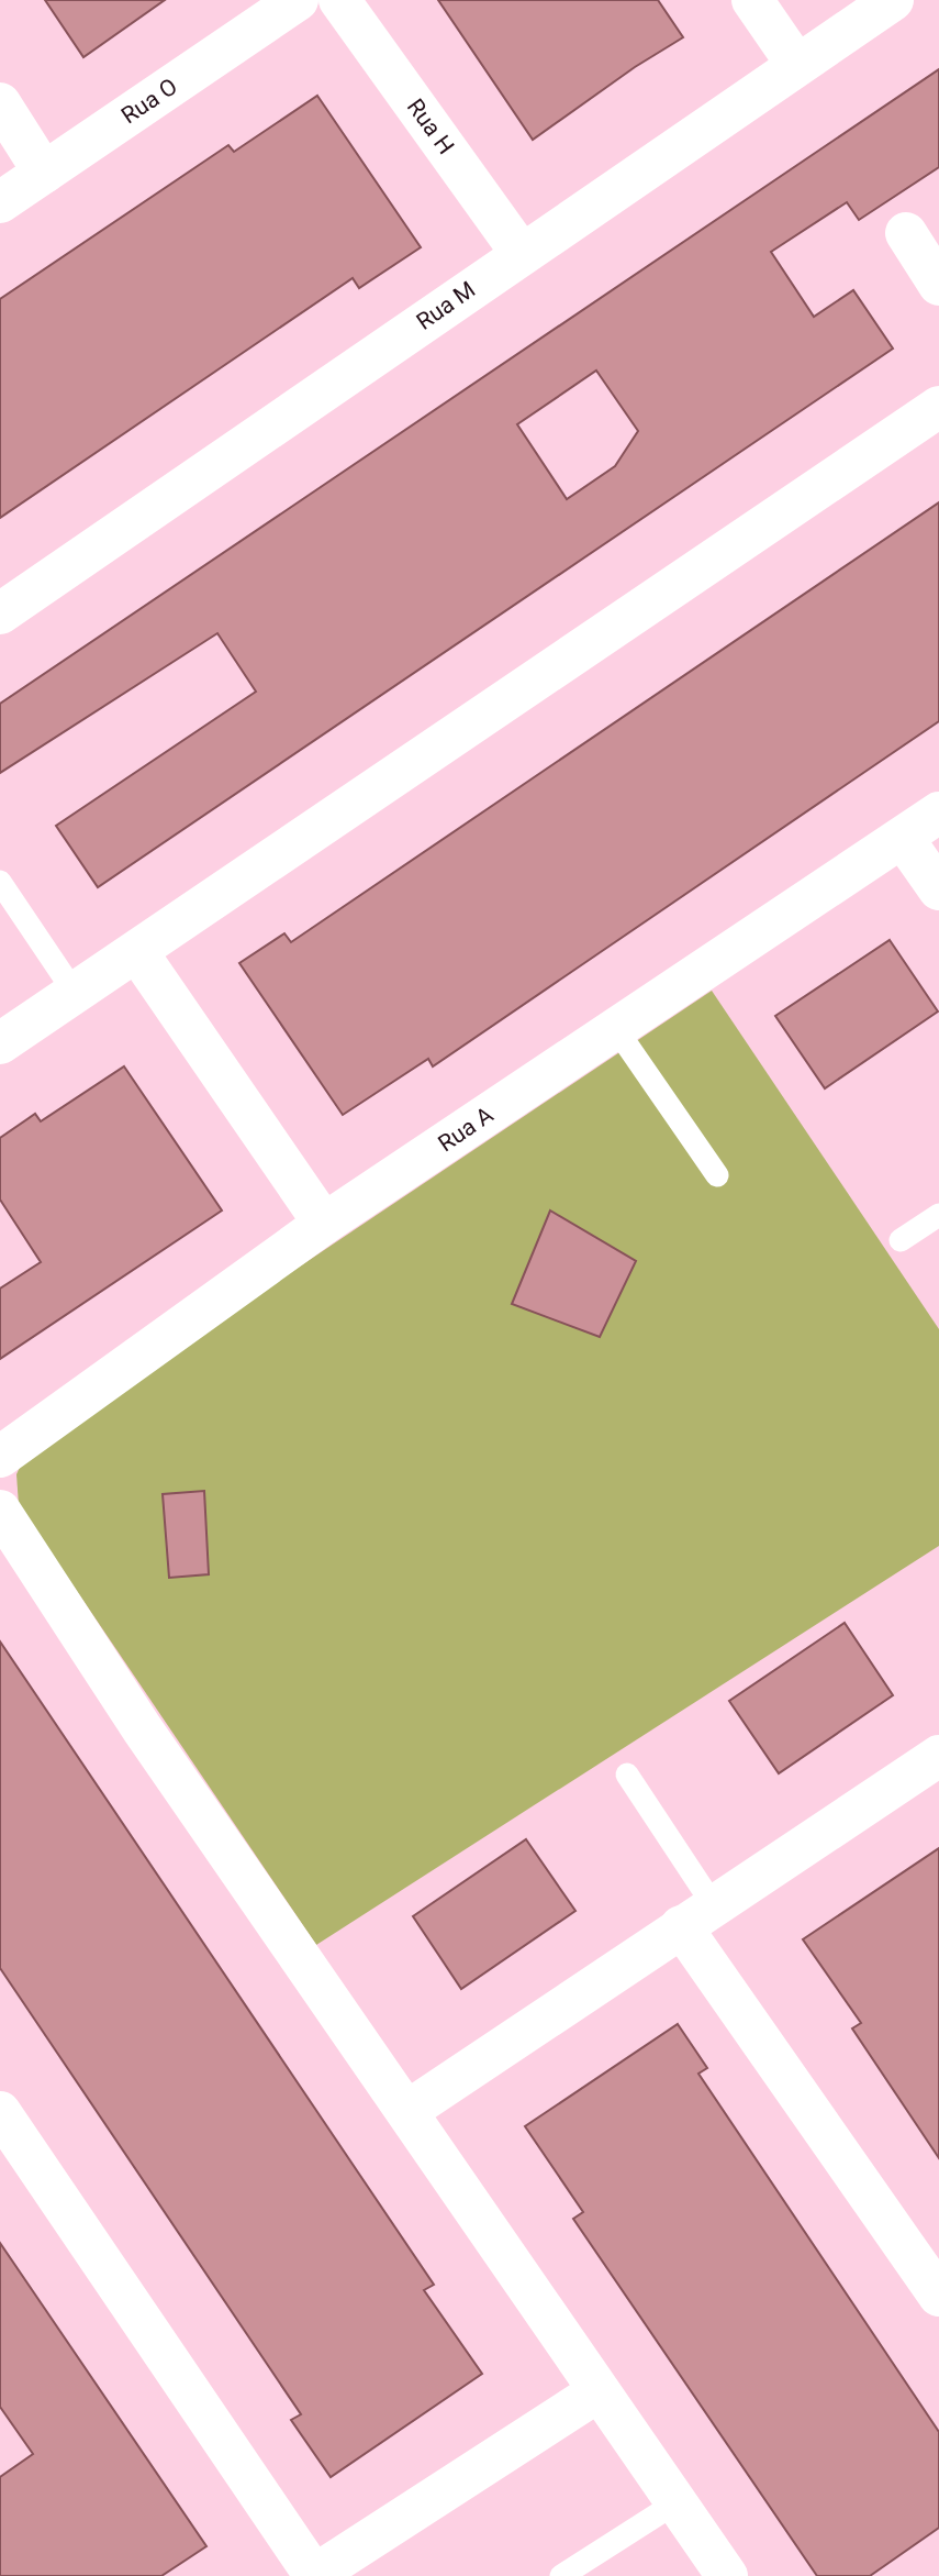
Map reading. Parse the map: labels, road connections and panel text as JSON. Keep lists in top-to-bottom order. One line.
{"streets":{"street":["Rua O","Rua H","Rua M","Rua A"]},"crossings":[["Rua H","Rua M"]]}
